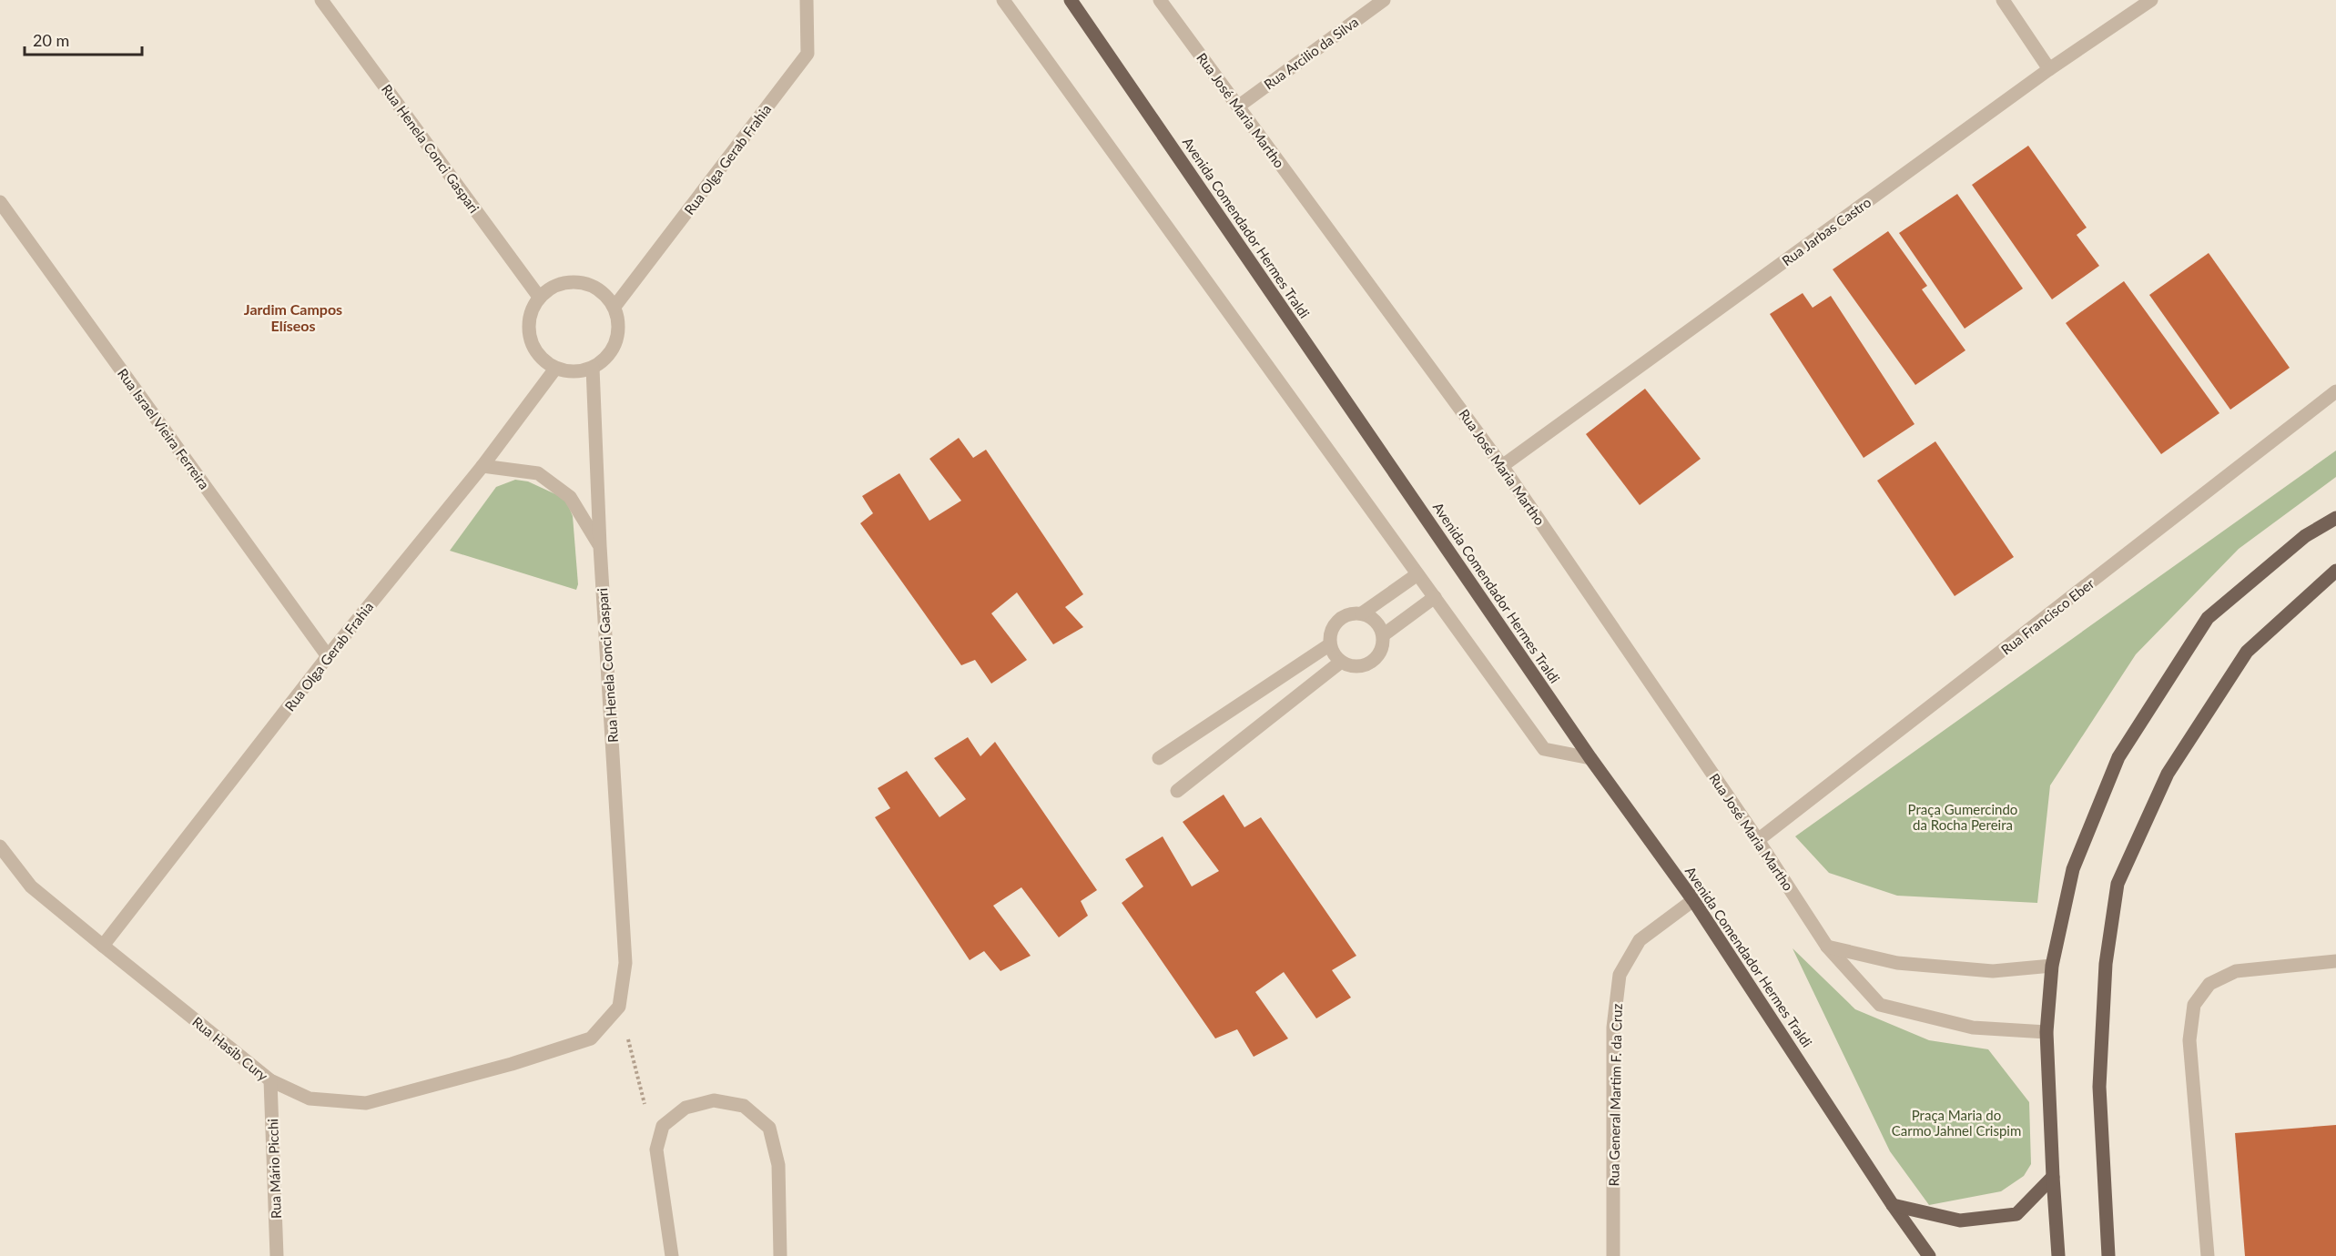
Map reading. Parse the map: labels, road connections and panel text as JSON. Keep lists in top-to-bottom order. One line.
{"streets":{"main road":["Avenida Comendador Hermes Traldi"],"street":["Rua Arcilio da Silva","Rua José Maria Martho","Rua Henela Conci Gaspari","Rua Olga Gerab Frahia","Rua Jarbas Castro","Rua Israel Vieira Ferreira","Rua Francisco Eber","Rua Hasib Cury","Rua General Martim F. da Cruz","Rua Mário Picchi"]},"crossings":[["Rua Arcilio da Silva","Rua José Maria Martho"],["Rua José Maria Martho","Rua Jarbas Castro"],["Rua José Maria Martho","Rua Francisco Eber"],["Rua Henela Conci Gaspari","Rua Olga Gerab Frahia"],["Rua Henela Conci Gaspari","Rua Hasib Cury"],["Rua Olga Gerab Frahia","Rua Israel Vieira Ferreira"],["Rua Olga Gerab Frahia","Rua Hasib Cury"],["Avenida Comendador Hermes Traldi","Rua General Martim F. da Cruz"],["Rua Hasib Cury","Rua Mário Picchi"]],"districts":["Jardim Campos Elíseos"],"parks":["Praça Gumercindo da Rocha Pereira","Praça Maria do Carmo Jahnel Crispim"],"scale_bar":"20 m"}
